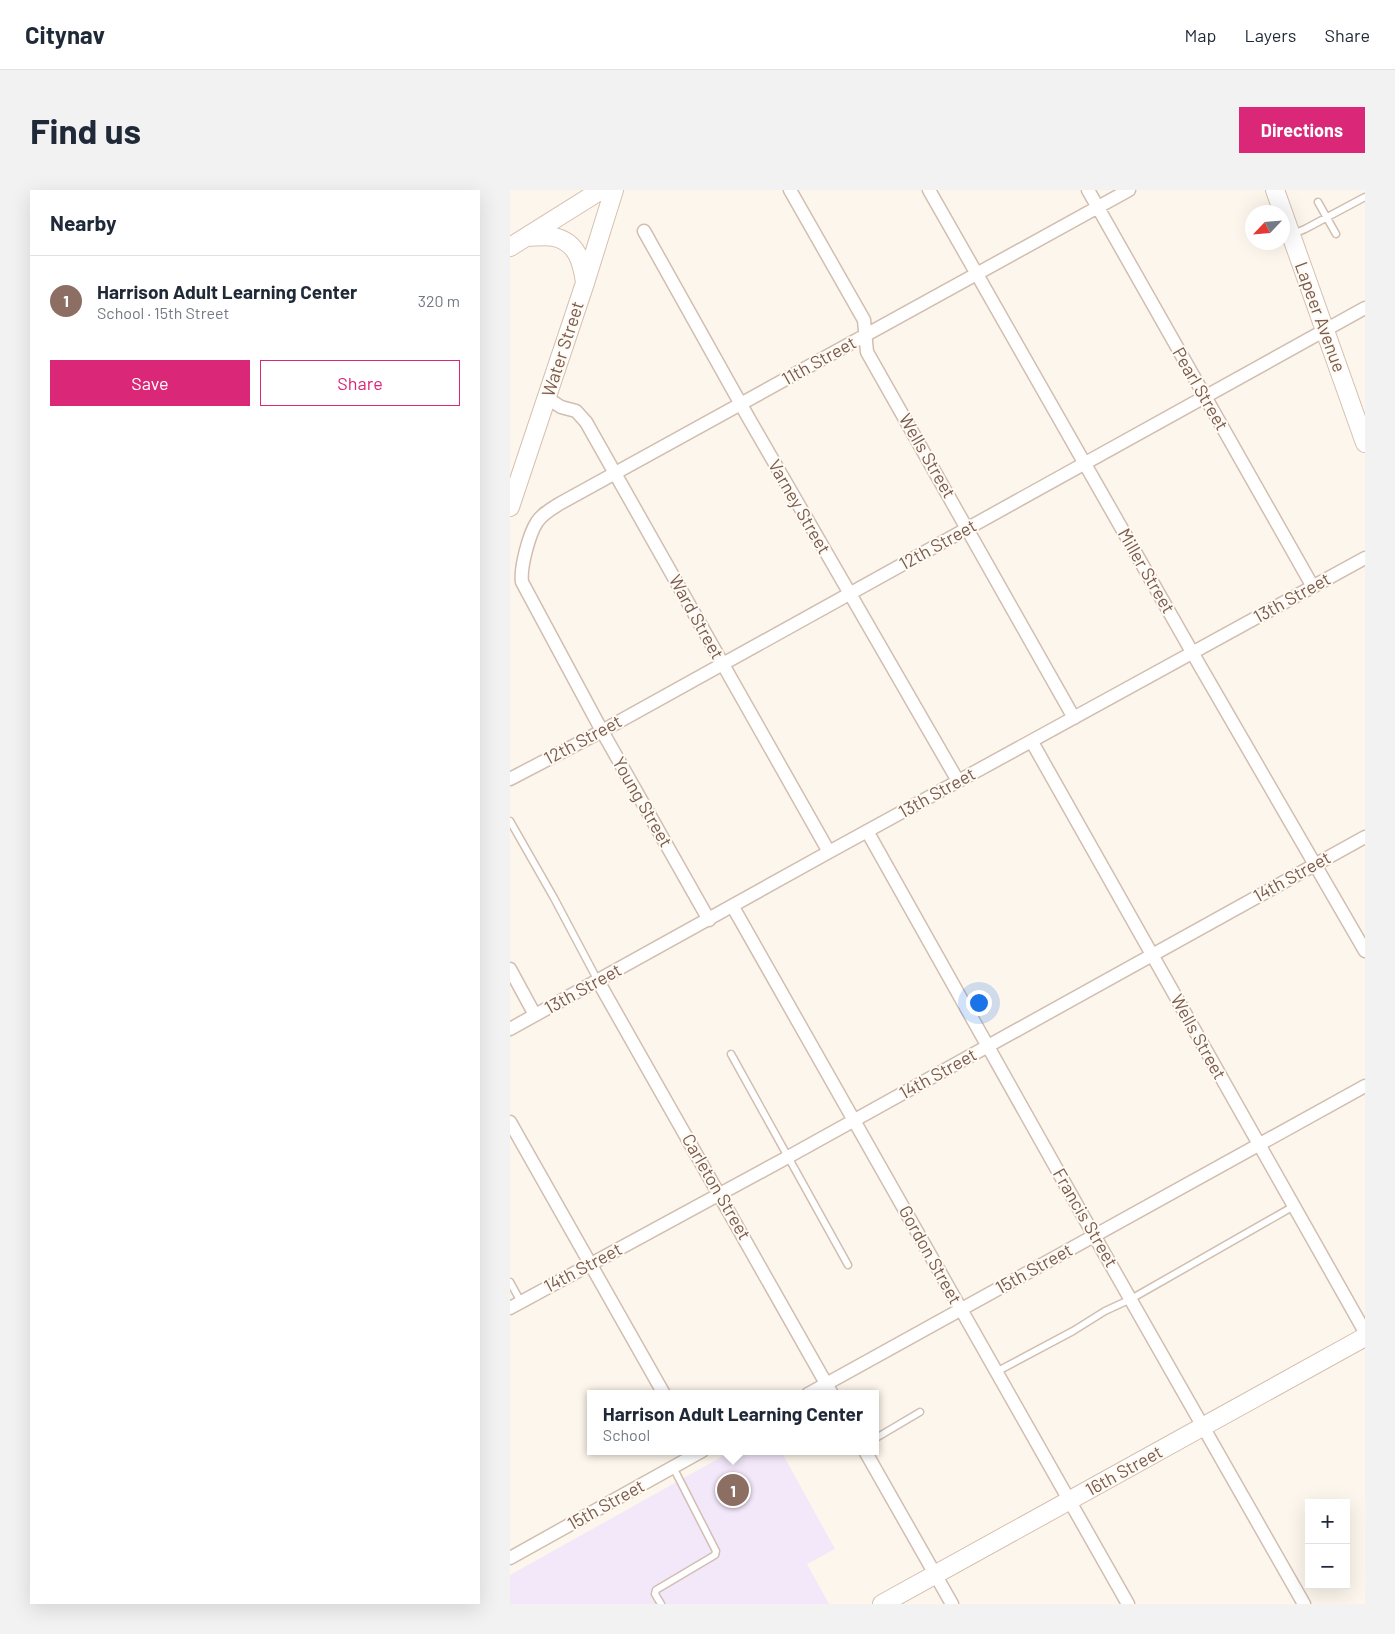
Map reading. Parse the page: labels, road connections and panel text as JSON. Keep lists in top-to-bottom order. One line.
{"streets":{"street":["Lapeer Avenue","Water Street","11th Street","Pearl Street","Wells Street","Varney Street","12th Street","Miller Street","13th Street","Ward Street","Young Street","14th Street","Carleton Street","Francis Street","Gordon Street","15th Street","16th Street"]},"crossings":[["Lapeer Avenue","12th Street"],["Water Street","Ward Street"],["11th Street","Pearl Street"],["11th Street","Wells Street"],["11th Street","Varney Street"],["11th Street","Miller Street"],["11th Street","Ward Street"],["11th Street","Young Street"],["Pearl Street","12th Street"],["Pearl Street","13th Street"],["Wells Street","12th Street"],["Wells Street","13th Street"],["Wells Street","14th Street"],["Wells Street","15th Street"],["Varney Street","12th Street"],["Varney Street","13th Street"],["12th Street","Miller Street"],["12th Street","Ward Street"],["12th Street","Young Street"],["Miller Street","13th Street"],["Miller Street","14th Street"],["13th Street","Ward Street"],["13th Street","Young Street"],["13th Street","Carleton Street"],["13th Street","Francis Street"],["13th Street","Gordon Street"],["14th Street","Carleton Street"],["14th Street","Francis Street"],["14th Street","Gordon Street"],["Carleton Street","15th Street"],["Francis Street","15th Street"],["Francis Street","16th Street"],["Gordon Street","15th Street"],["Gordon Street","16th Street"]],"north":"bottom left","page":{"header":"Citynav","nav":["Map","Layers","Share"],"buttons":["Directions",["Save","Share"]],"title":"Find us","heading":"Nearby","list":[{"mark":"1","name":"Harrison Adult Learning Center","note":"School · 15th Street","value":"320 m"}],"popup":["Harrison Adult Learning Center","School"],"pins":"1","map_buttons":["+","−"]}}
